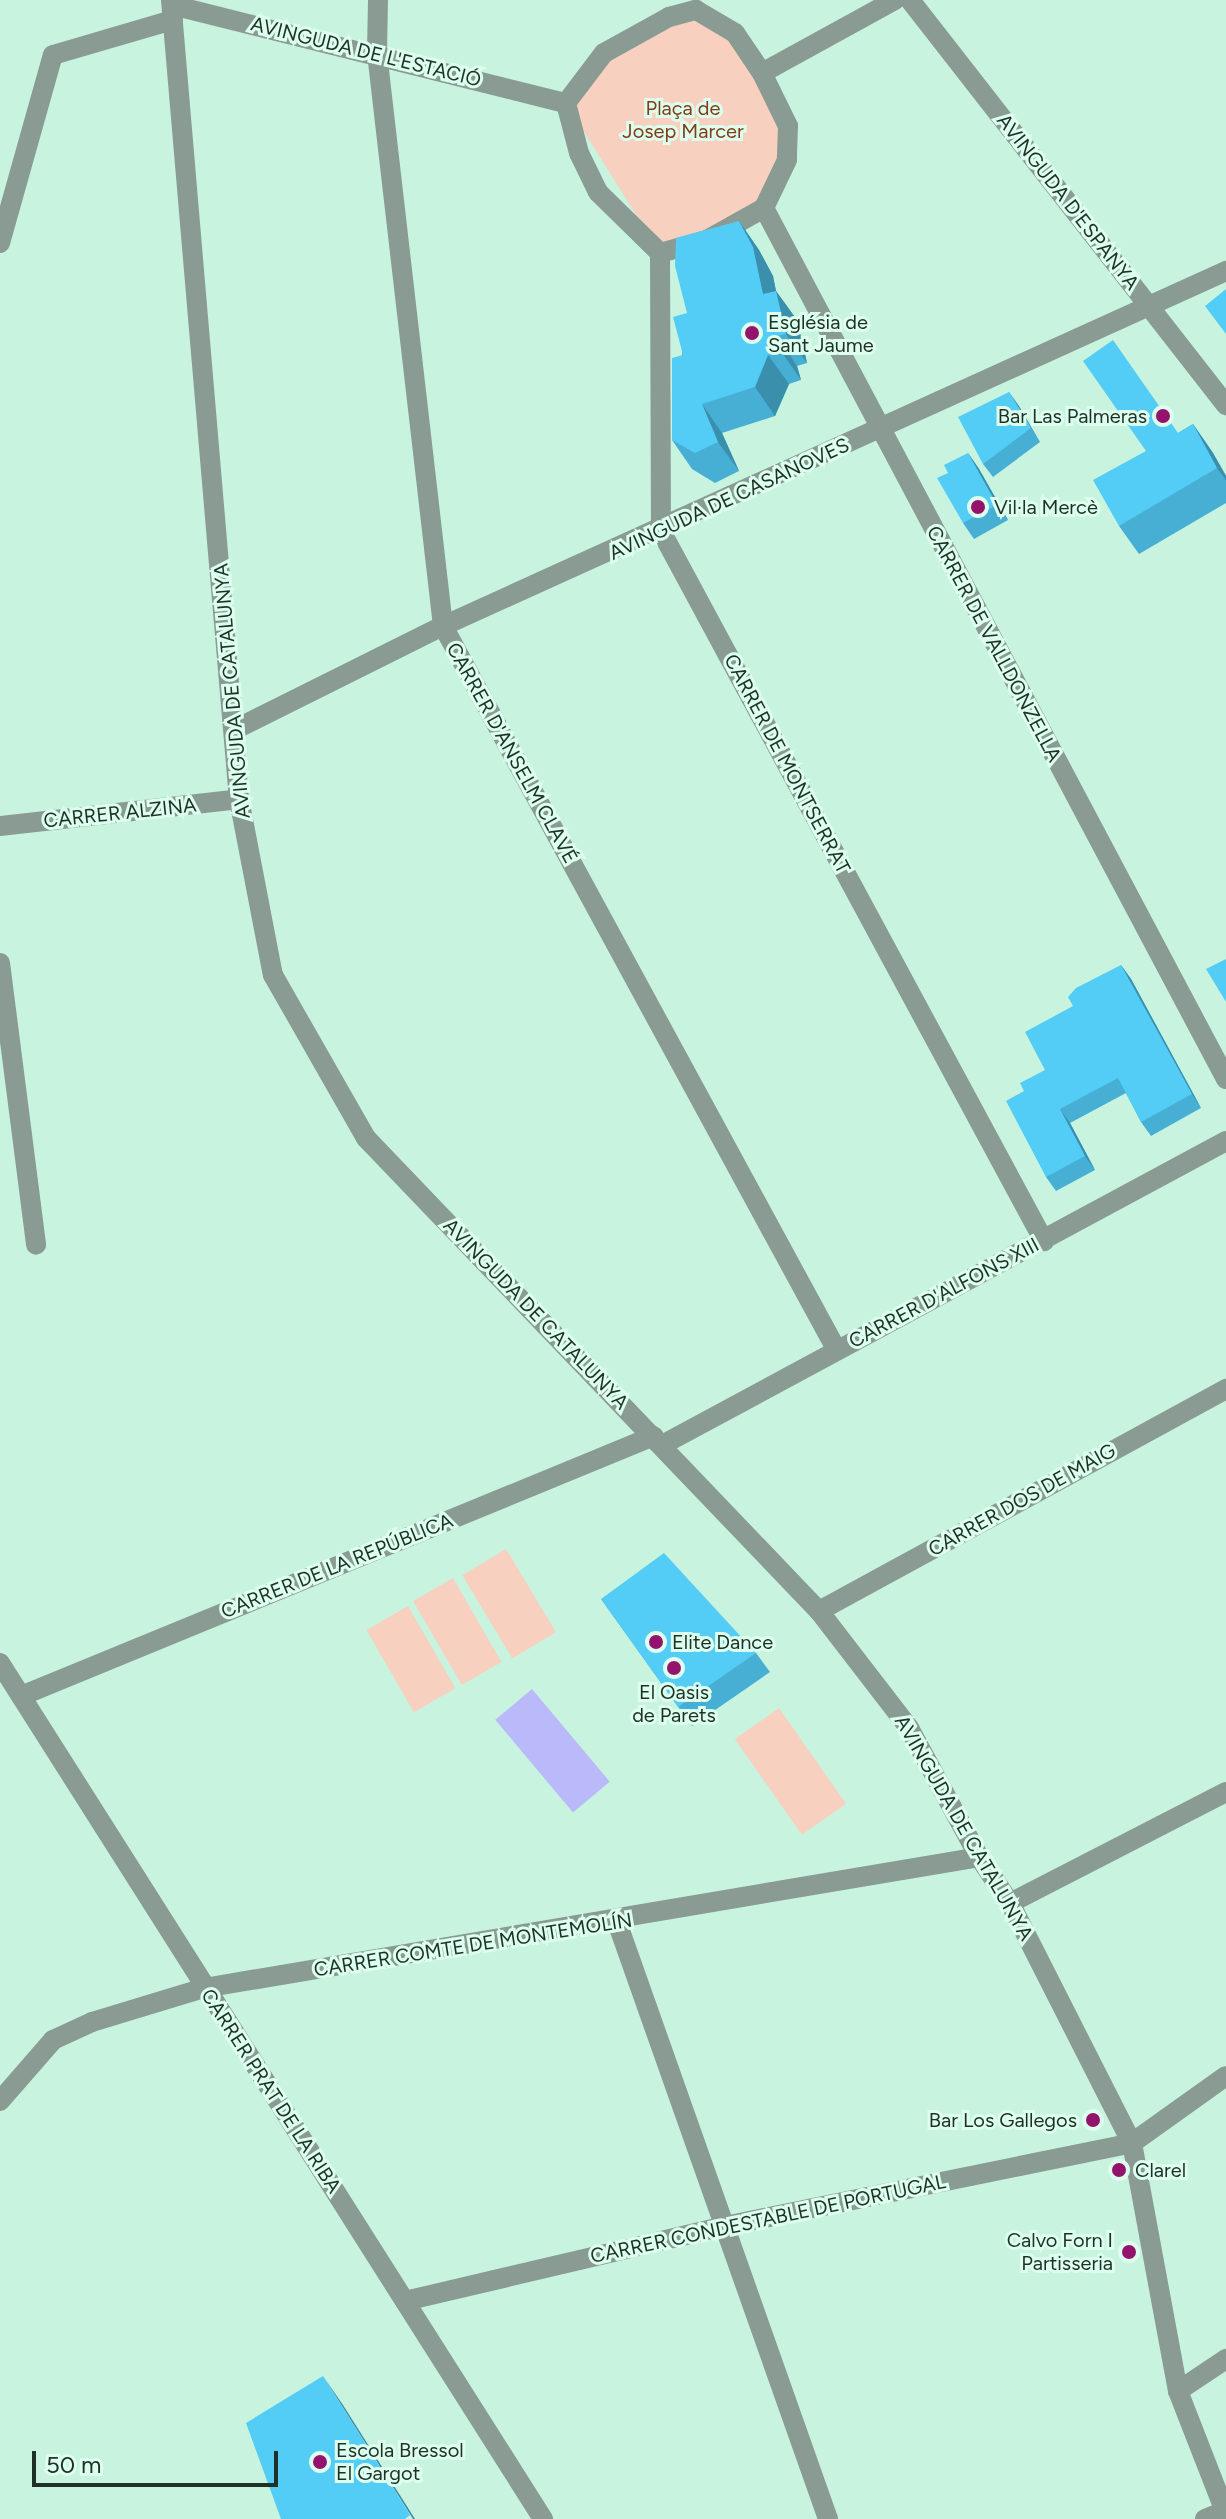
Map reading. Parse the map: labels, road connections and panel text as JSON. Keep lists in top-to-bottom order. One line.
{"streets":{"street":["AVINGUDA DE L'ESTACIÓ","AVINGUDA D'ESPANYA","AVINGUDA DE CASANOVES","CARRER DE VALLDONZELLA","AVINGUDA DE CATALUNYA","CARRER D'ANSELM CLAVÉ","CARRER DE MONTSERRAT","CARRER ALZINA","CARRER D'ALFONS XIII","CARRER DOS DE MAIG","CARRER DE LA REPÚBLICA","CARRER COMTE DE MONTEMOLÍN","CARRER PRAT DE LA RIBA","CARRER CONDESTABLE DE PORTUGAL"]},"crossings":[["AVINGUDA DE L'ESTACIÓ","CARRER DE VALLDONZELLA"],["AVINGUDA DE L'ESTACIÓ","AVINGUDA DE CATALUNYA"],["AVINGUDA DE L'ESTACIÓ","CARRER D'ANSELM CLAVÉ"],["AVINGUDA DE L'ESTACIÓ","CARRER DE MONTSERRAT"],["AVINGUDA D'ESPANYA","AVINGUDA DE CASANOVES"],["AVINGUDA DE CASANOVES","CARRER DE VALLDONZELLA"],["AVINGUDA DE CASANOVES","AVINGUDA DE CATALUNYA"],["AVINGUDA DE CASANOVES","CARRER D'ANSELM CLAVÉ"],["AVINGUDA DE CASANOVES","CARRER DE MONTSERRAT"],["CARRER DE VALLDONZELLA","CARRER DE MONTSERRAT"],["AVINGUDA DE CATALUNYA","CARRER ALZINA"],["AVINGUDA DE CATALUNYA","CARRER D'ALFONS XIII"],["AVINGUDA DE CATALUNYA","CARRER DOS DE MAIG"],["AVINGUDA DE CATALUNYA","CARRER DE LA REPÚBLICA"],["AVINGUDA DE CATALUNYA","CARRER COMTE DE MONTEMOLÍN"],["AVINGUDA DE CATALUNYA","CARRER CONDESTABLE DE PORTUGAL"],["CARRER D'ANSELM CLAVÉ","CARRER D'ALFONS XIII"],["CARRER DE MONTSERRAT","CARRER D'ALFONS XIII"],["CARRER D'ALFONS XIII","CARRER DE LA REPÚBLICA"],["CARRER DE LA REPÚBLICA","CARRER PRAT DE LA RIBA"],["CARRER COMTE DE MONTEMOLÍN","CARRER PRAT DE LA RIBA"],["CARRER PRAT DE LA RIBA","CARRER CONDESTABLE DE PORTUGAL"]],"parks":["Plaça de Josep Marcer"],"places":["Església de Sant Jaume","Bar Las Palmeras","Vil·la Mercè","Elite Dance","El Oasis de Parets","Bar Los Gallegos","Clarel","Calvo Forn I Partisseria","Escola Bressol El Gargot"],"scale_bar":"50 m"}
